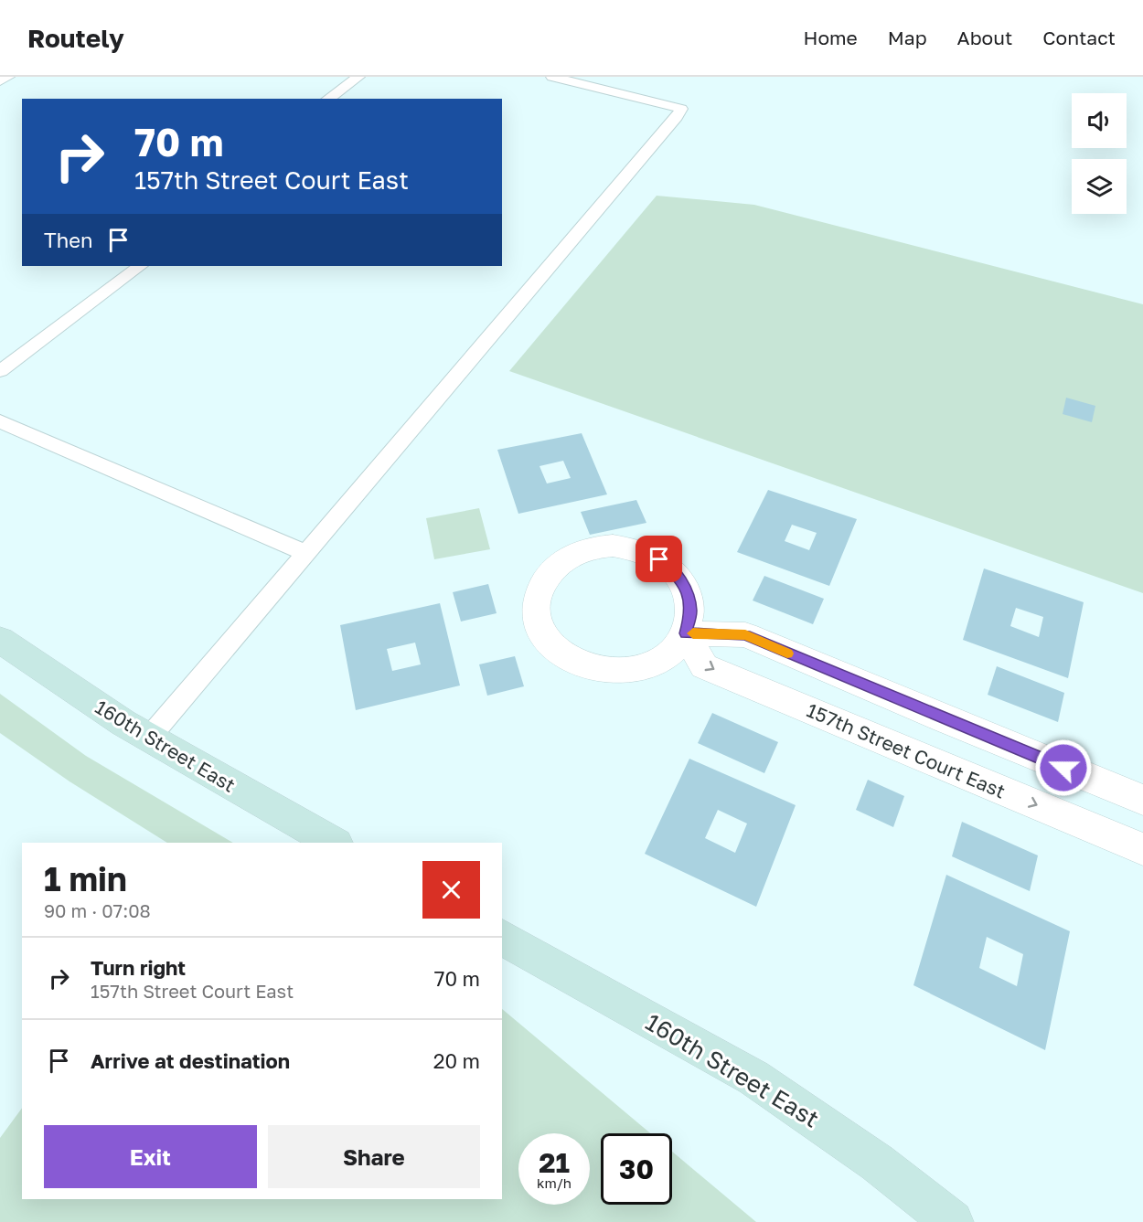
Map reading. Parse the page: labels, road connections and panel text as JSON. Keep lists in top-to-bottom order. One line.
{"streets":{"street":["160th Street East","157th Street Court East"]},"page":{"header":"Routely","nav":["Home","Map","About","Contact"],"turn":["70 m","157th Street Court East"],"then":"Then","heading":["1 min","90 m · 07:08"],"list":[{"name":"Turn right","note":"157th Street Court East","value":"70 m"},{"name":"Arrive at destination","value":"20 m"}],"buttons":["Exit","Share"],"speed":"21 km/h","limit":"30"}}
